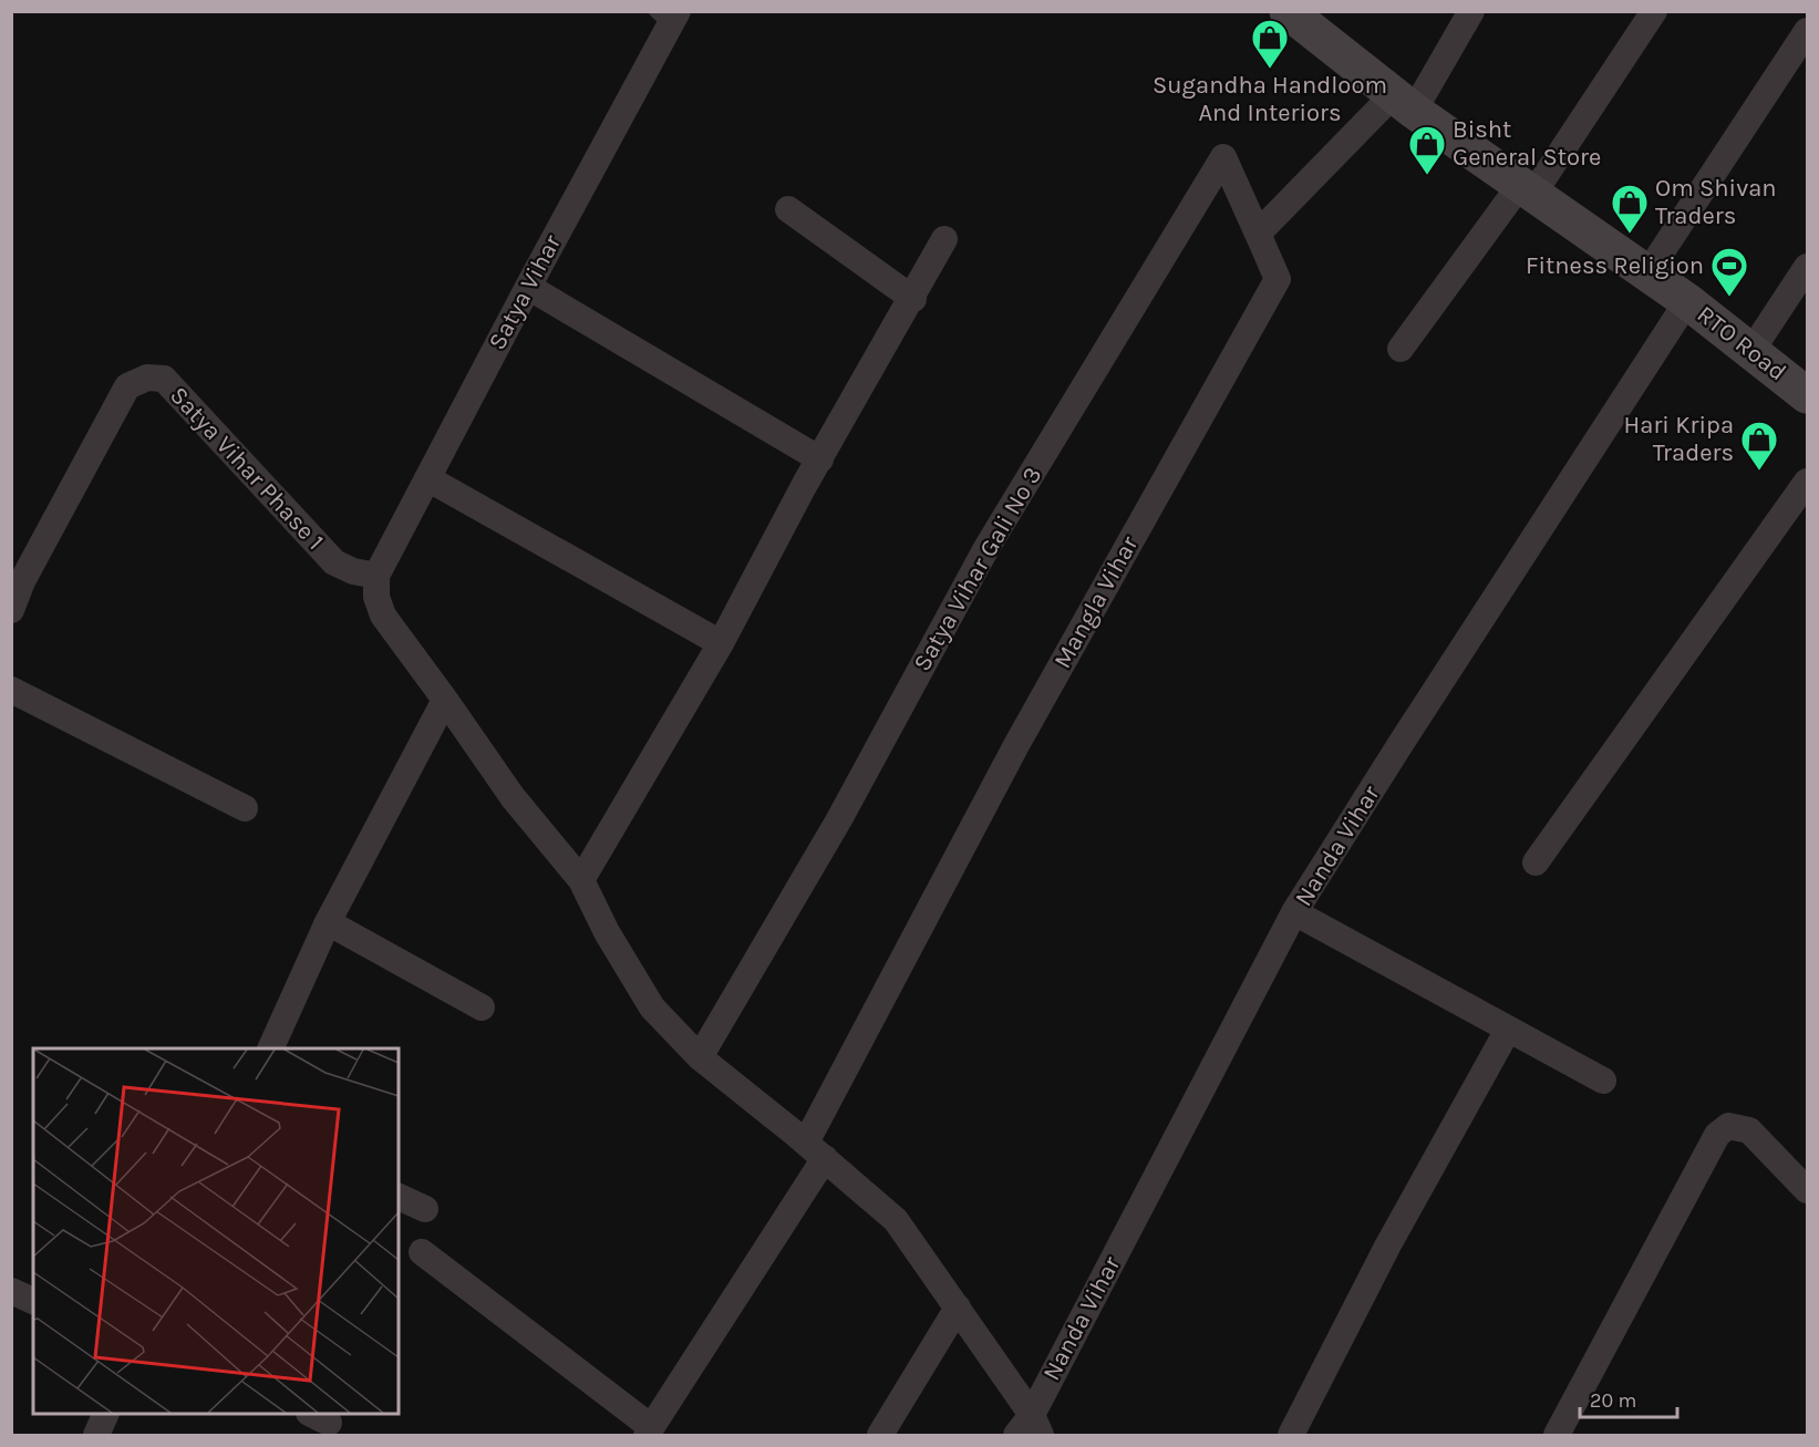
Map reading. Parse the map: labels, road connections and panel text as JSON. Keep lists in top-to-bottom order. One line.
{"streets":{"street":["Satya Vihar","RTO Road","Satya Vihar Phase 1","Satya Vihar Gali No 3","Mangla Vihar","Nanda Vihar"]},"crossings":[["Satya Vihar","Satya Vihar Phase 1"],["RTO Road","Nanda Vihar"],["Satya Vihar Gali No 3","Mangla Vihar"]],"places":{"shop":["Sugandha Handloom And Interiors","Bisht General Store","Om Shivan Traders","Hari Kripa Traders"],"sports":["Fitness Religion"]},"scale_bar":"20 m"}
